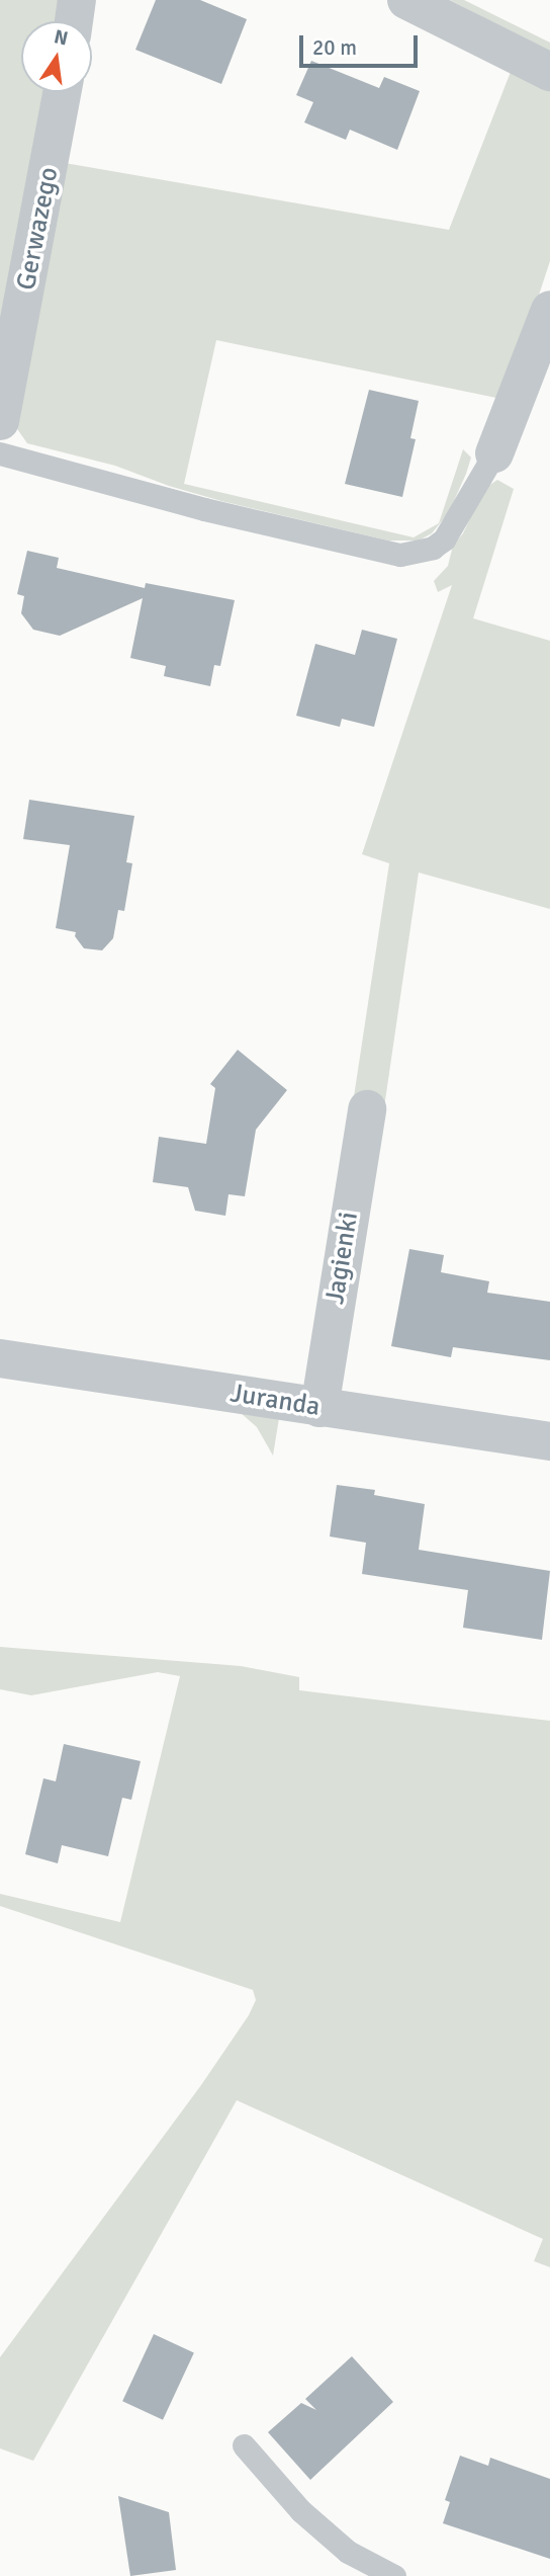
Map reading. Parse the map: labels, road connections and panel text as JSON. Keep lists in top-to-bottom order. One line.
{"streets":{"street":["Gerwazego","Jagienki","Juranda"]},"crossings":[["Jagienki","Juranda"]],"scale_bar":"20 m","north":"top"}
